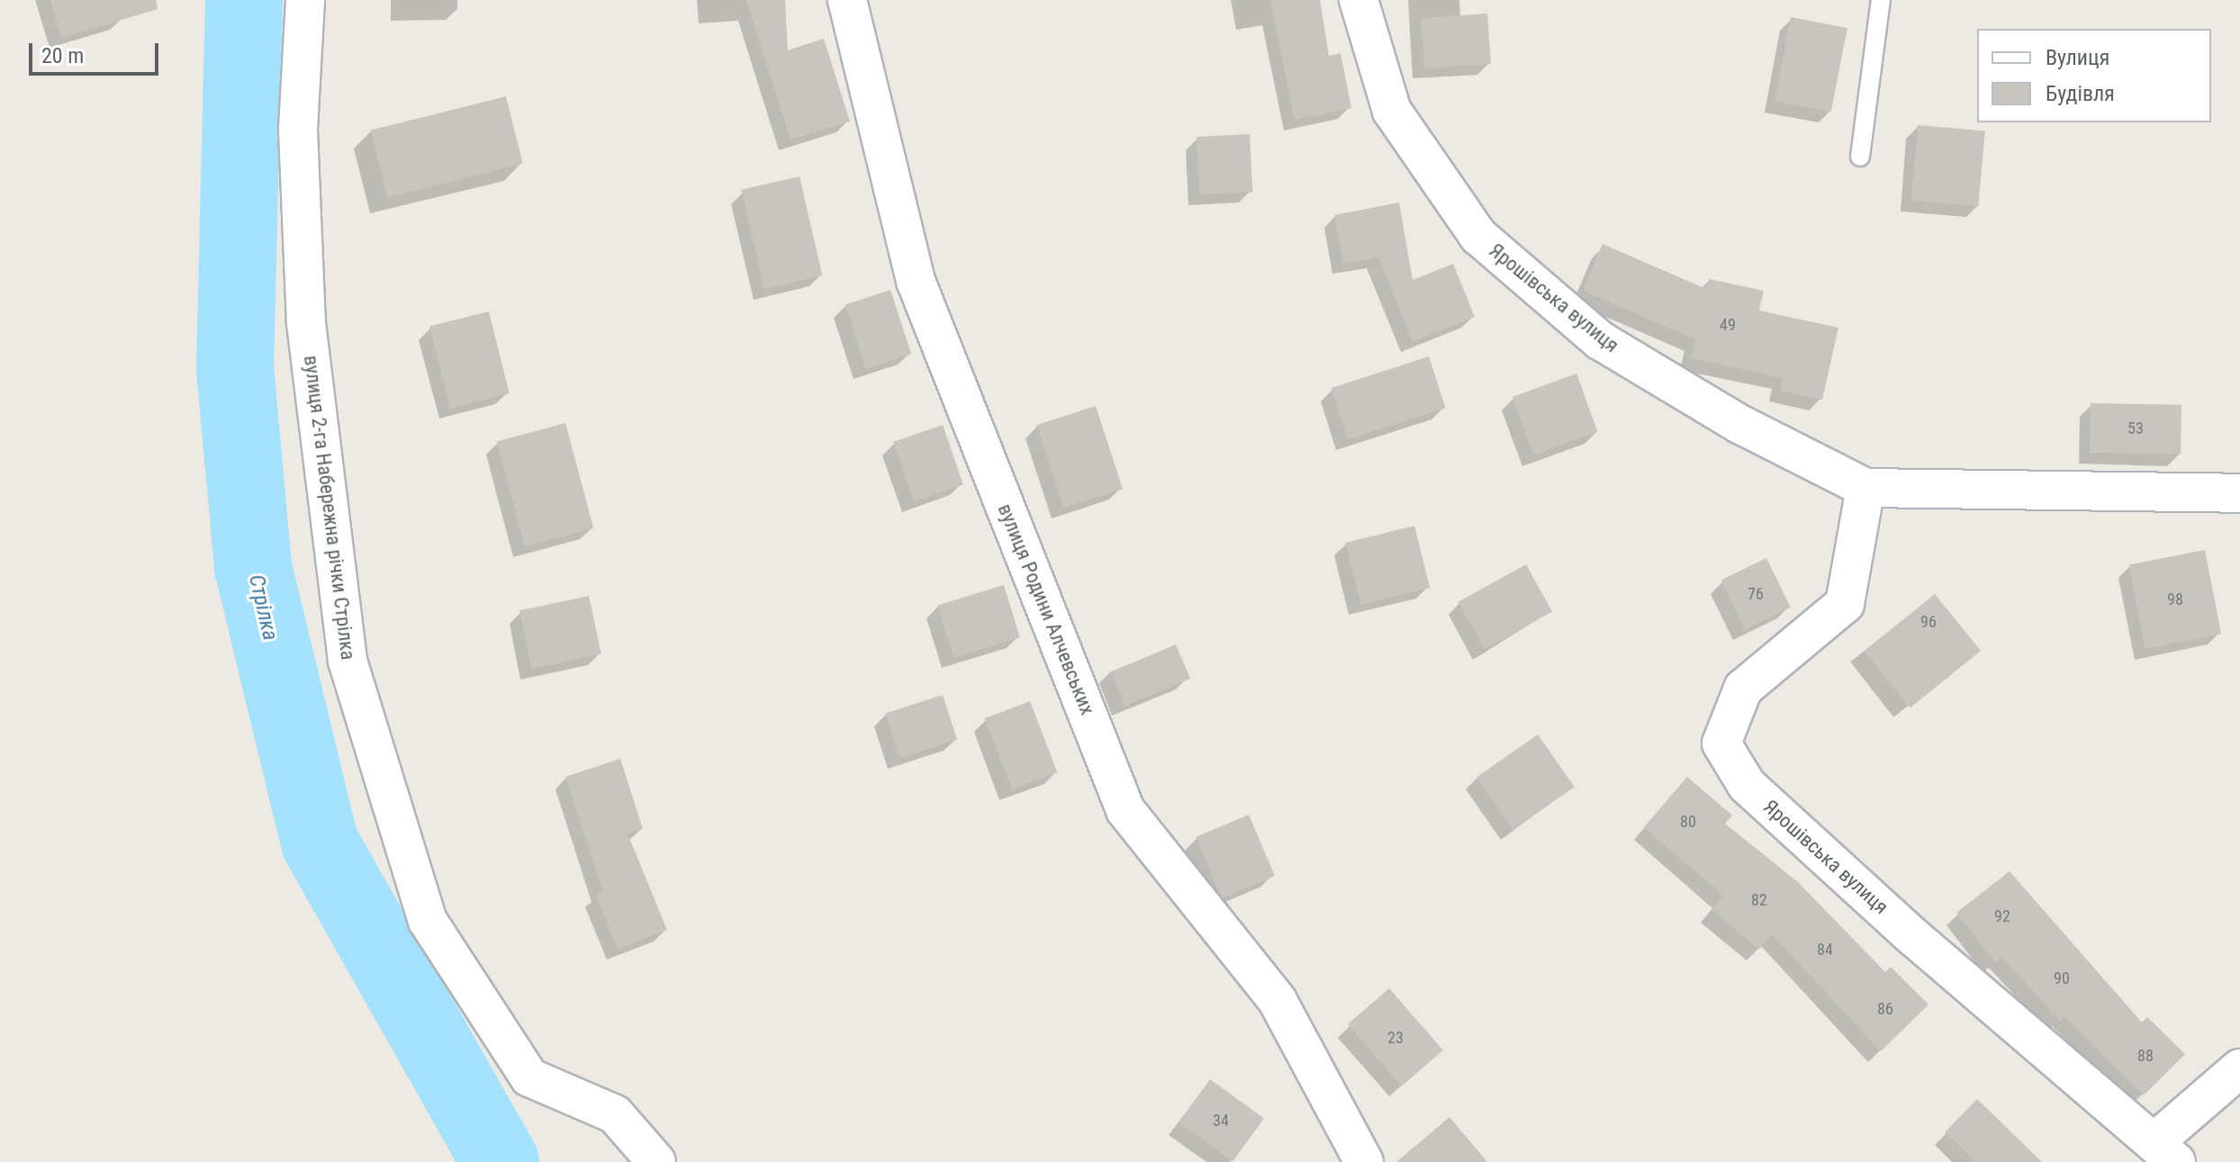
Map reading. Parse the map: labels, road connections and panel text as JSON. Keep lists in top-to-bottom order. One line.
{"streets":{"street":["Ярошівська вулиця","вулиця 2-га Набережна річки Стрілка","вулиця Родини Алчевських"]},"water":["Стрілка"],"house_numbers":["49","53","76","98","96","80","82","92","84","90","86","23","88","34"],"legend":["Вулиця","Будівля"],"scale_bar":"20 m"}
